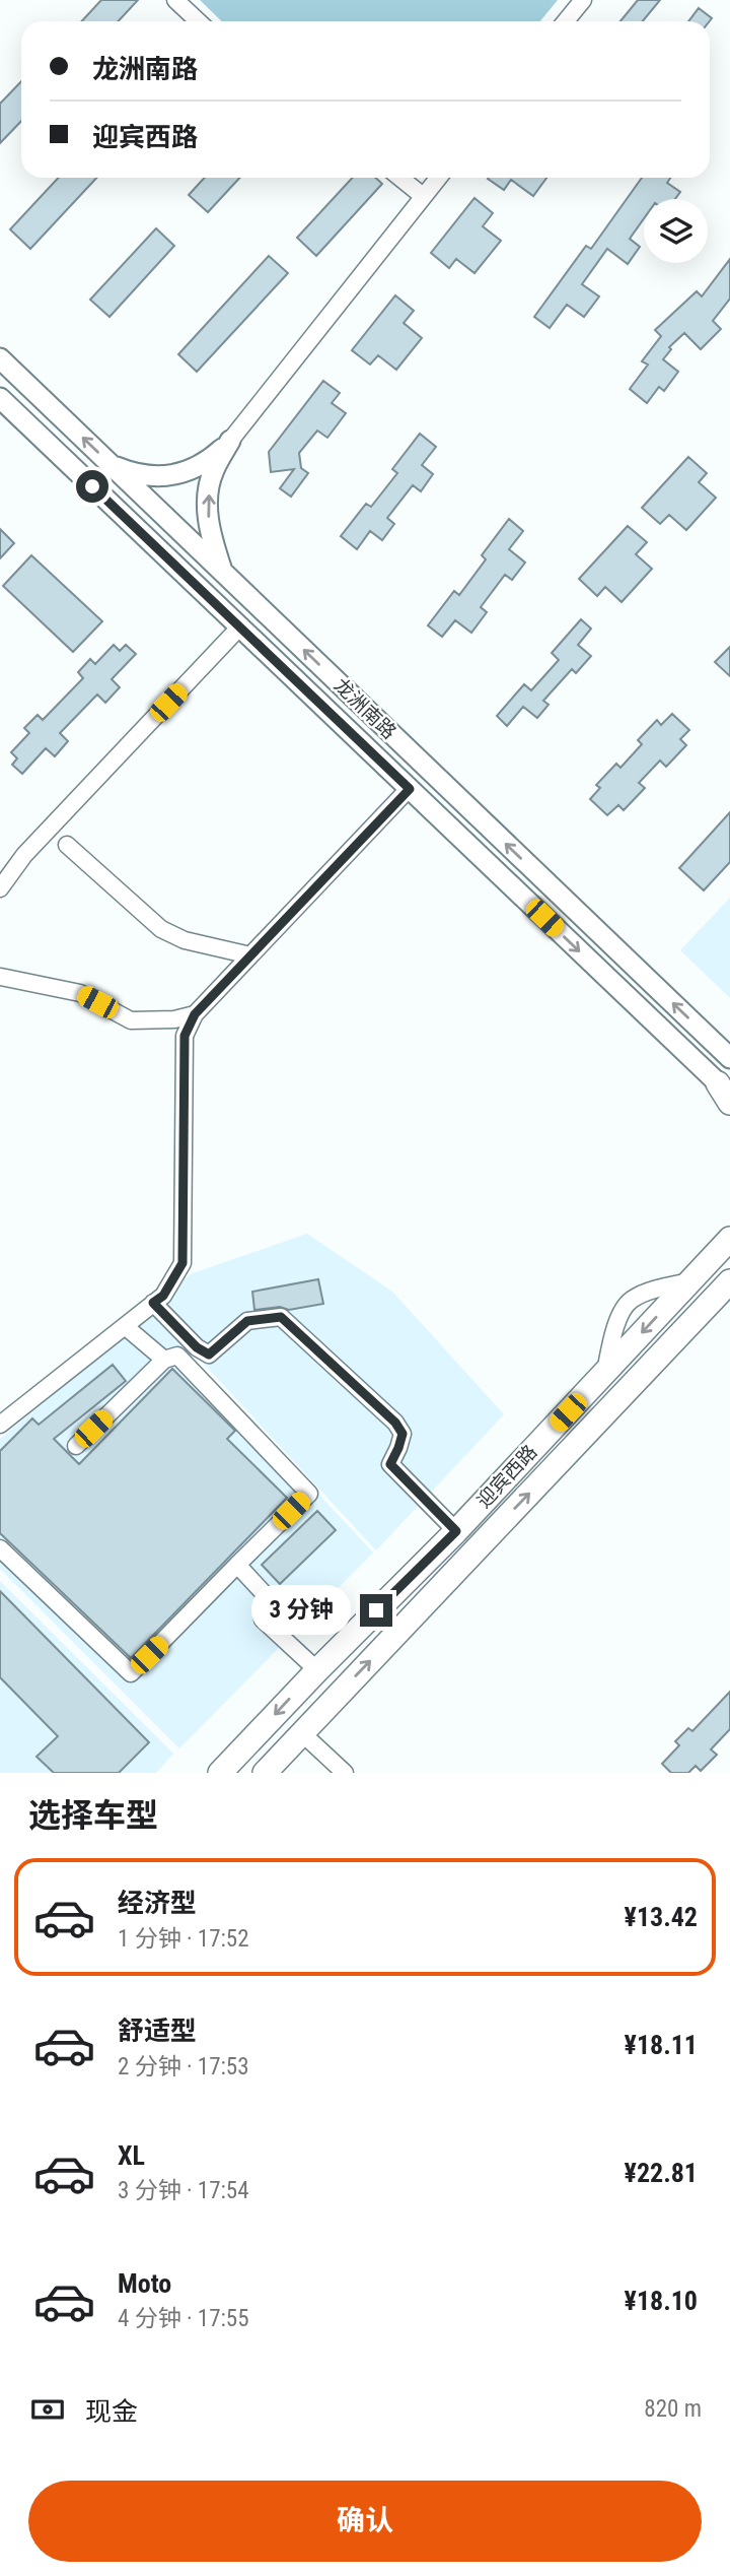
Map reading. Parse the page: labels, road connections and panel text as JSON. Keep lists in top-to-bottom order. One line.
{"streets":{"highway":["迎宾西路"],"main road":["龙洲南路"]},"page":{"banner":["龙洲南路","迎宾西路"],"bubble":"3 分钟","heading":"选择车型","list":[{"name":"经济型","note":"1 分钟 · 17:52","value":"¥13.42"},{"name":"舒适型","note":"2 分钟 · 17:53","value":"¥18.11"},{"name":"XL","note":"3 分钟 · 17:54","value":"¥22.81"},{"name":"Moto","note":"4 分钟 · 17:55","value":"¥18.10"}],"pay":["现金","820 m"],"buttons":"确认"}}
